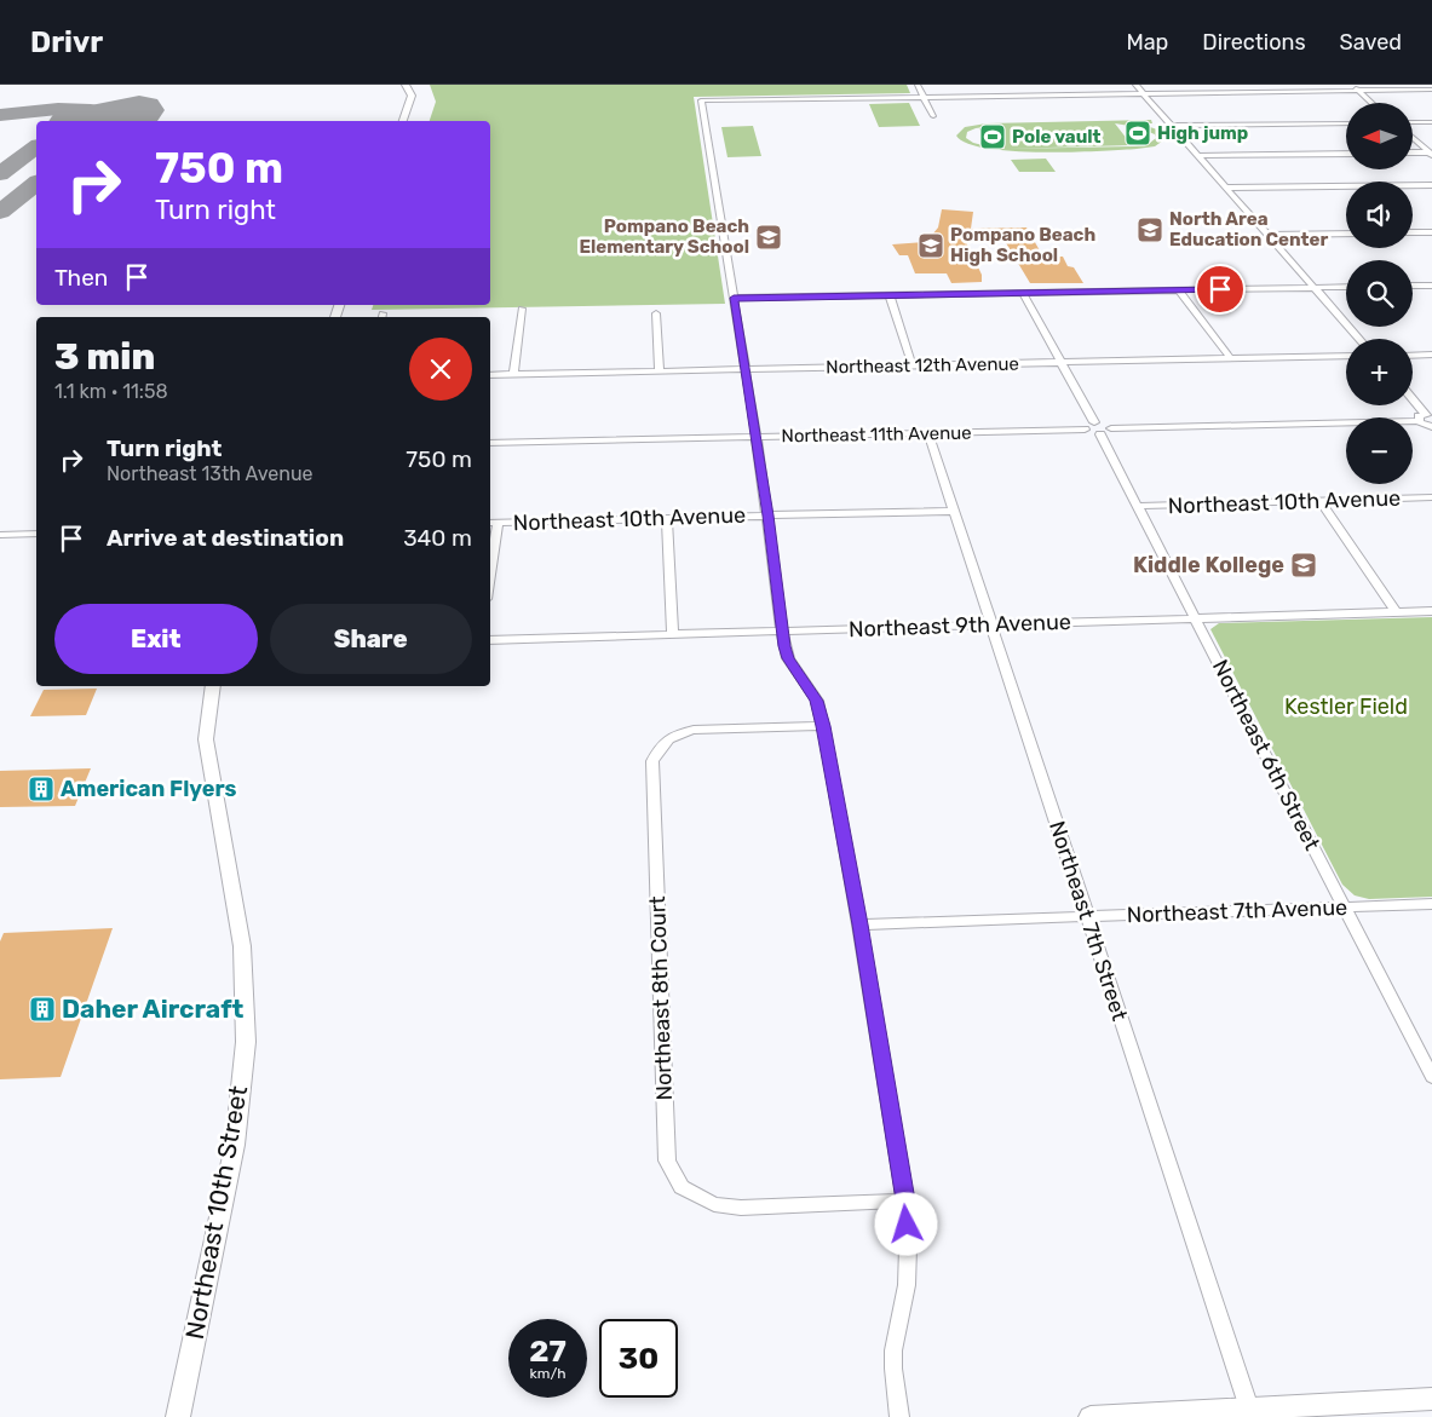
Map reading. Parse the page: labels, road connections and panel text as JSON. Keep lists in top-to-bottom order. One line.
{"streets":{"street":["Northeast 12th Avenue","Northeast 11th Avenue","Northeast 10th Avenue","Northeast 9th Avenue","Northeast 6th Street","Northeast 7th Avenue","Northeast 7th Street","Northeast 8th Court","Northeast 10th Street"]},"crossings":[["Northeast 11th Avenue","Northeast 7th Street"],["Northeast 10th Avenue","Northeast 6th Street"],["Northeast 10th Avenue","Northeast 7th Street"],["Northeast 9th Avenue","Northeast 6th Street"],["Northeast 9th Avenue","Northeast 7th Street"],["Northeast 6th Street","Northeast 7th Avenue"],["Northeast 7th Avenue","Northeast 7th Street"]],"parks":["Kestler Field"],"places":{"sports":["High jump","Pole vault"],"school or university":["North Area Education Center","Pompano Beach Elementary School","Pompano Beach High School","Kiddle Kollege"],"building":["American Flyers","Daher Aircraft"]},"north":"left","page":{"header":"Drivr","nav":["Map","Directions","Saved"],"map_buttons":["+","−"],"turn":["750 m","Turn right"],"then":"Then","heading":["3 min","1.1 km · 11:58"],"list":[{"name":"Turn right","note":"Northeast 13th Avenue","value":"750 m"},{"name":"Arrive at destination","value":"340 m"}],"buttons":["Exit","Share"],"speed":"27 km/h","limit":"30"}}
